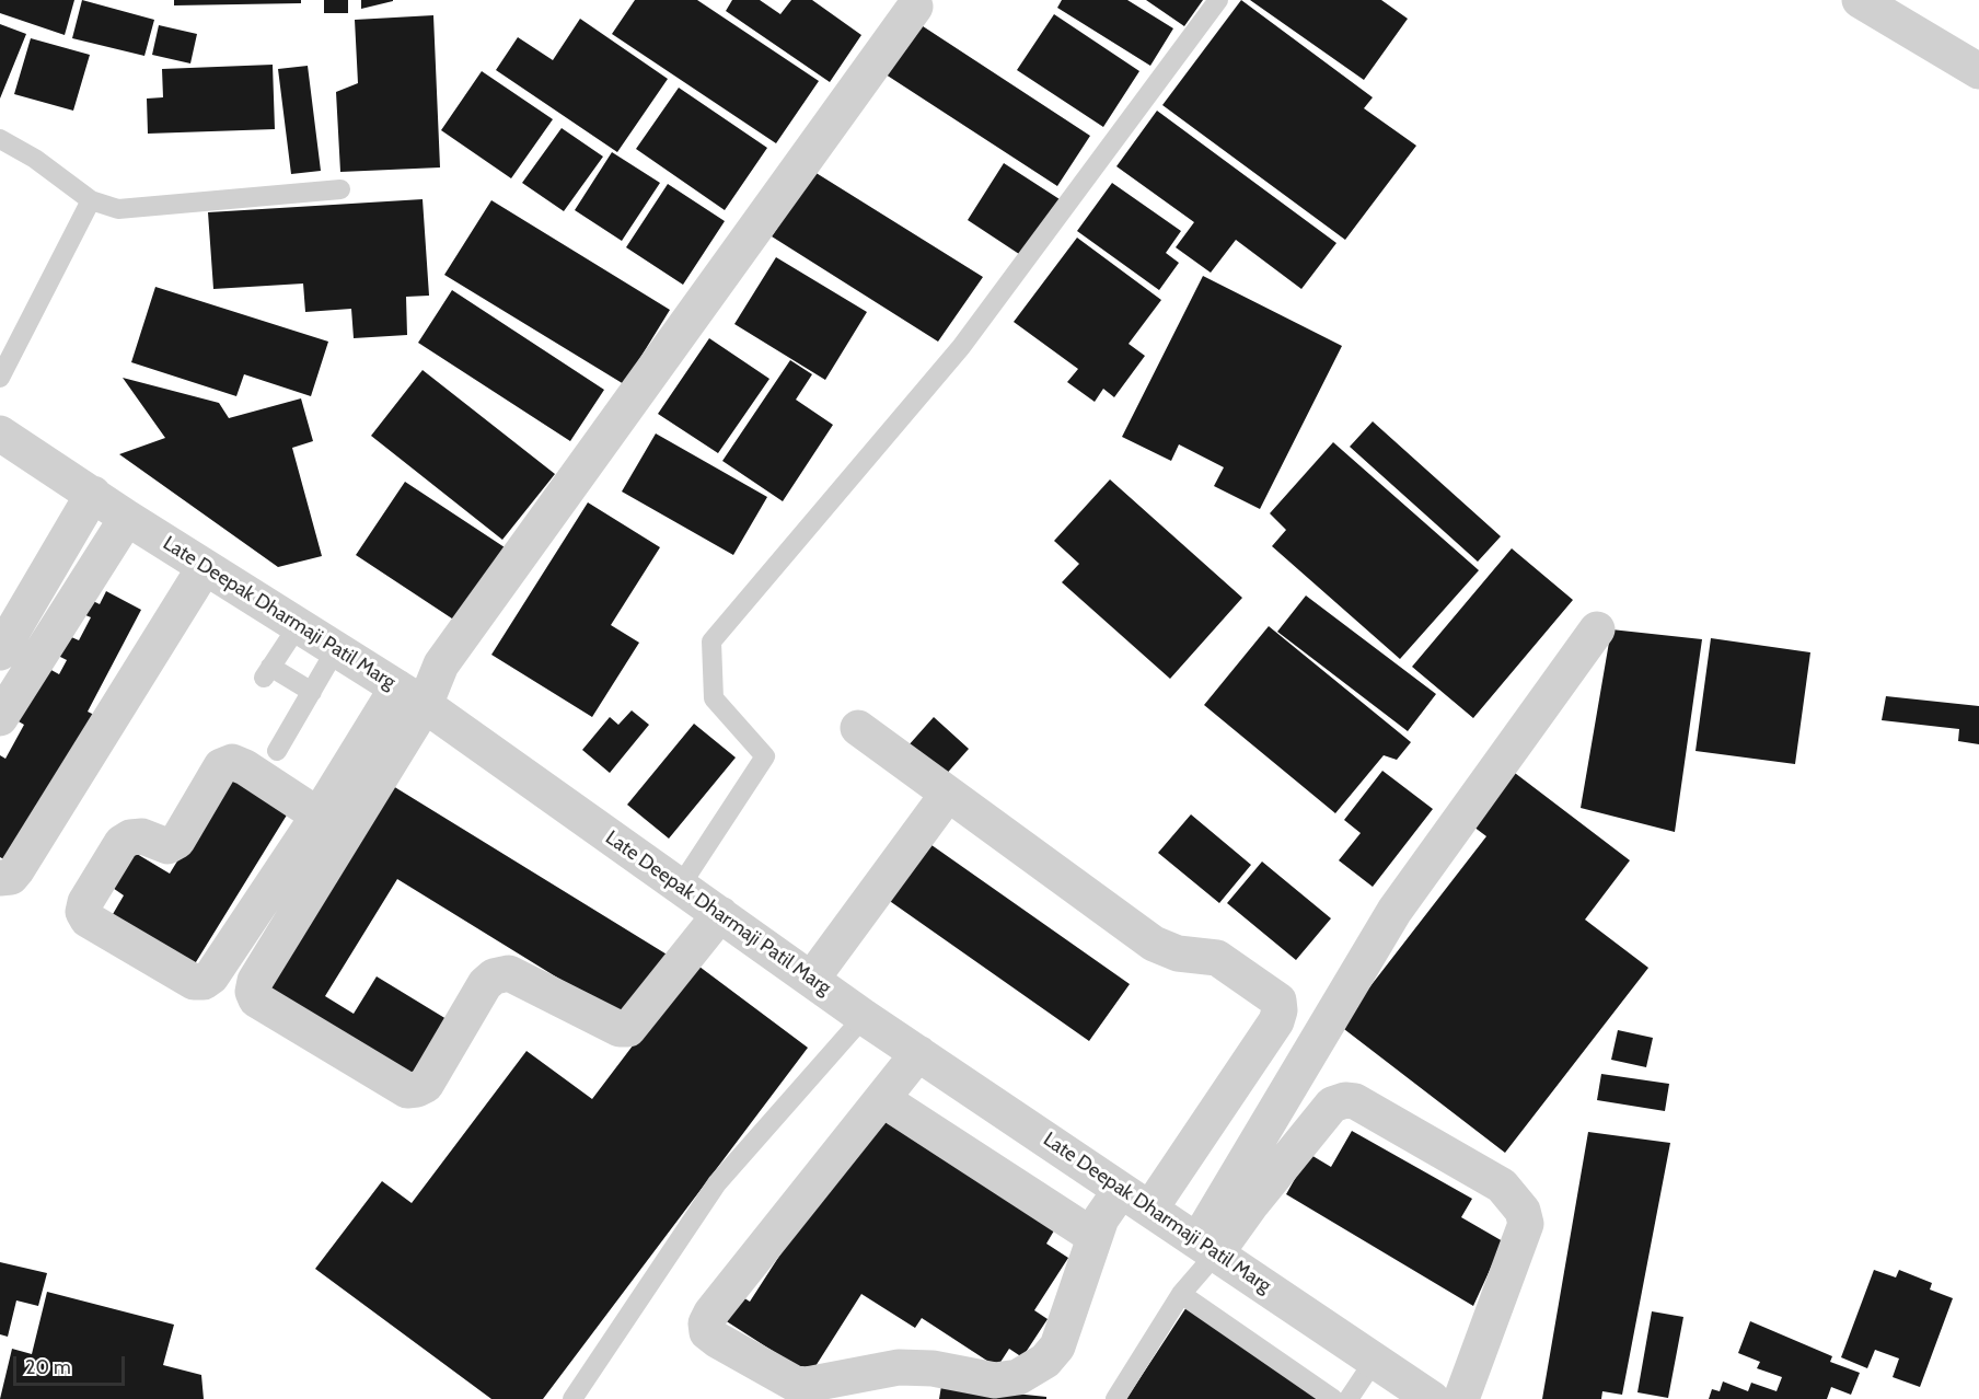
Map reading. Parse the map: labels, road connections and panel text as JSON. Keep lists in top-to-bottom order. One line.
{"streets":{"street":["Late Deepak Dharmaji Patil Marg"]},"scale_bar":"20 m"}
